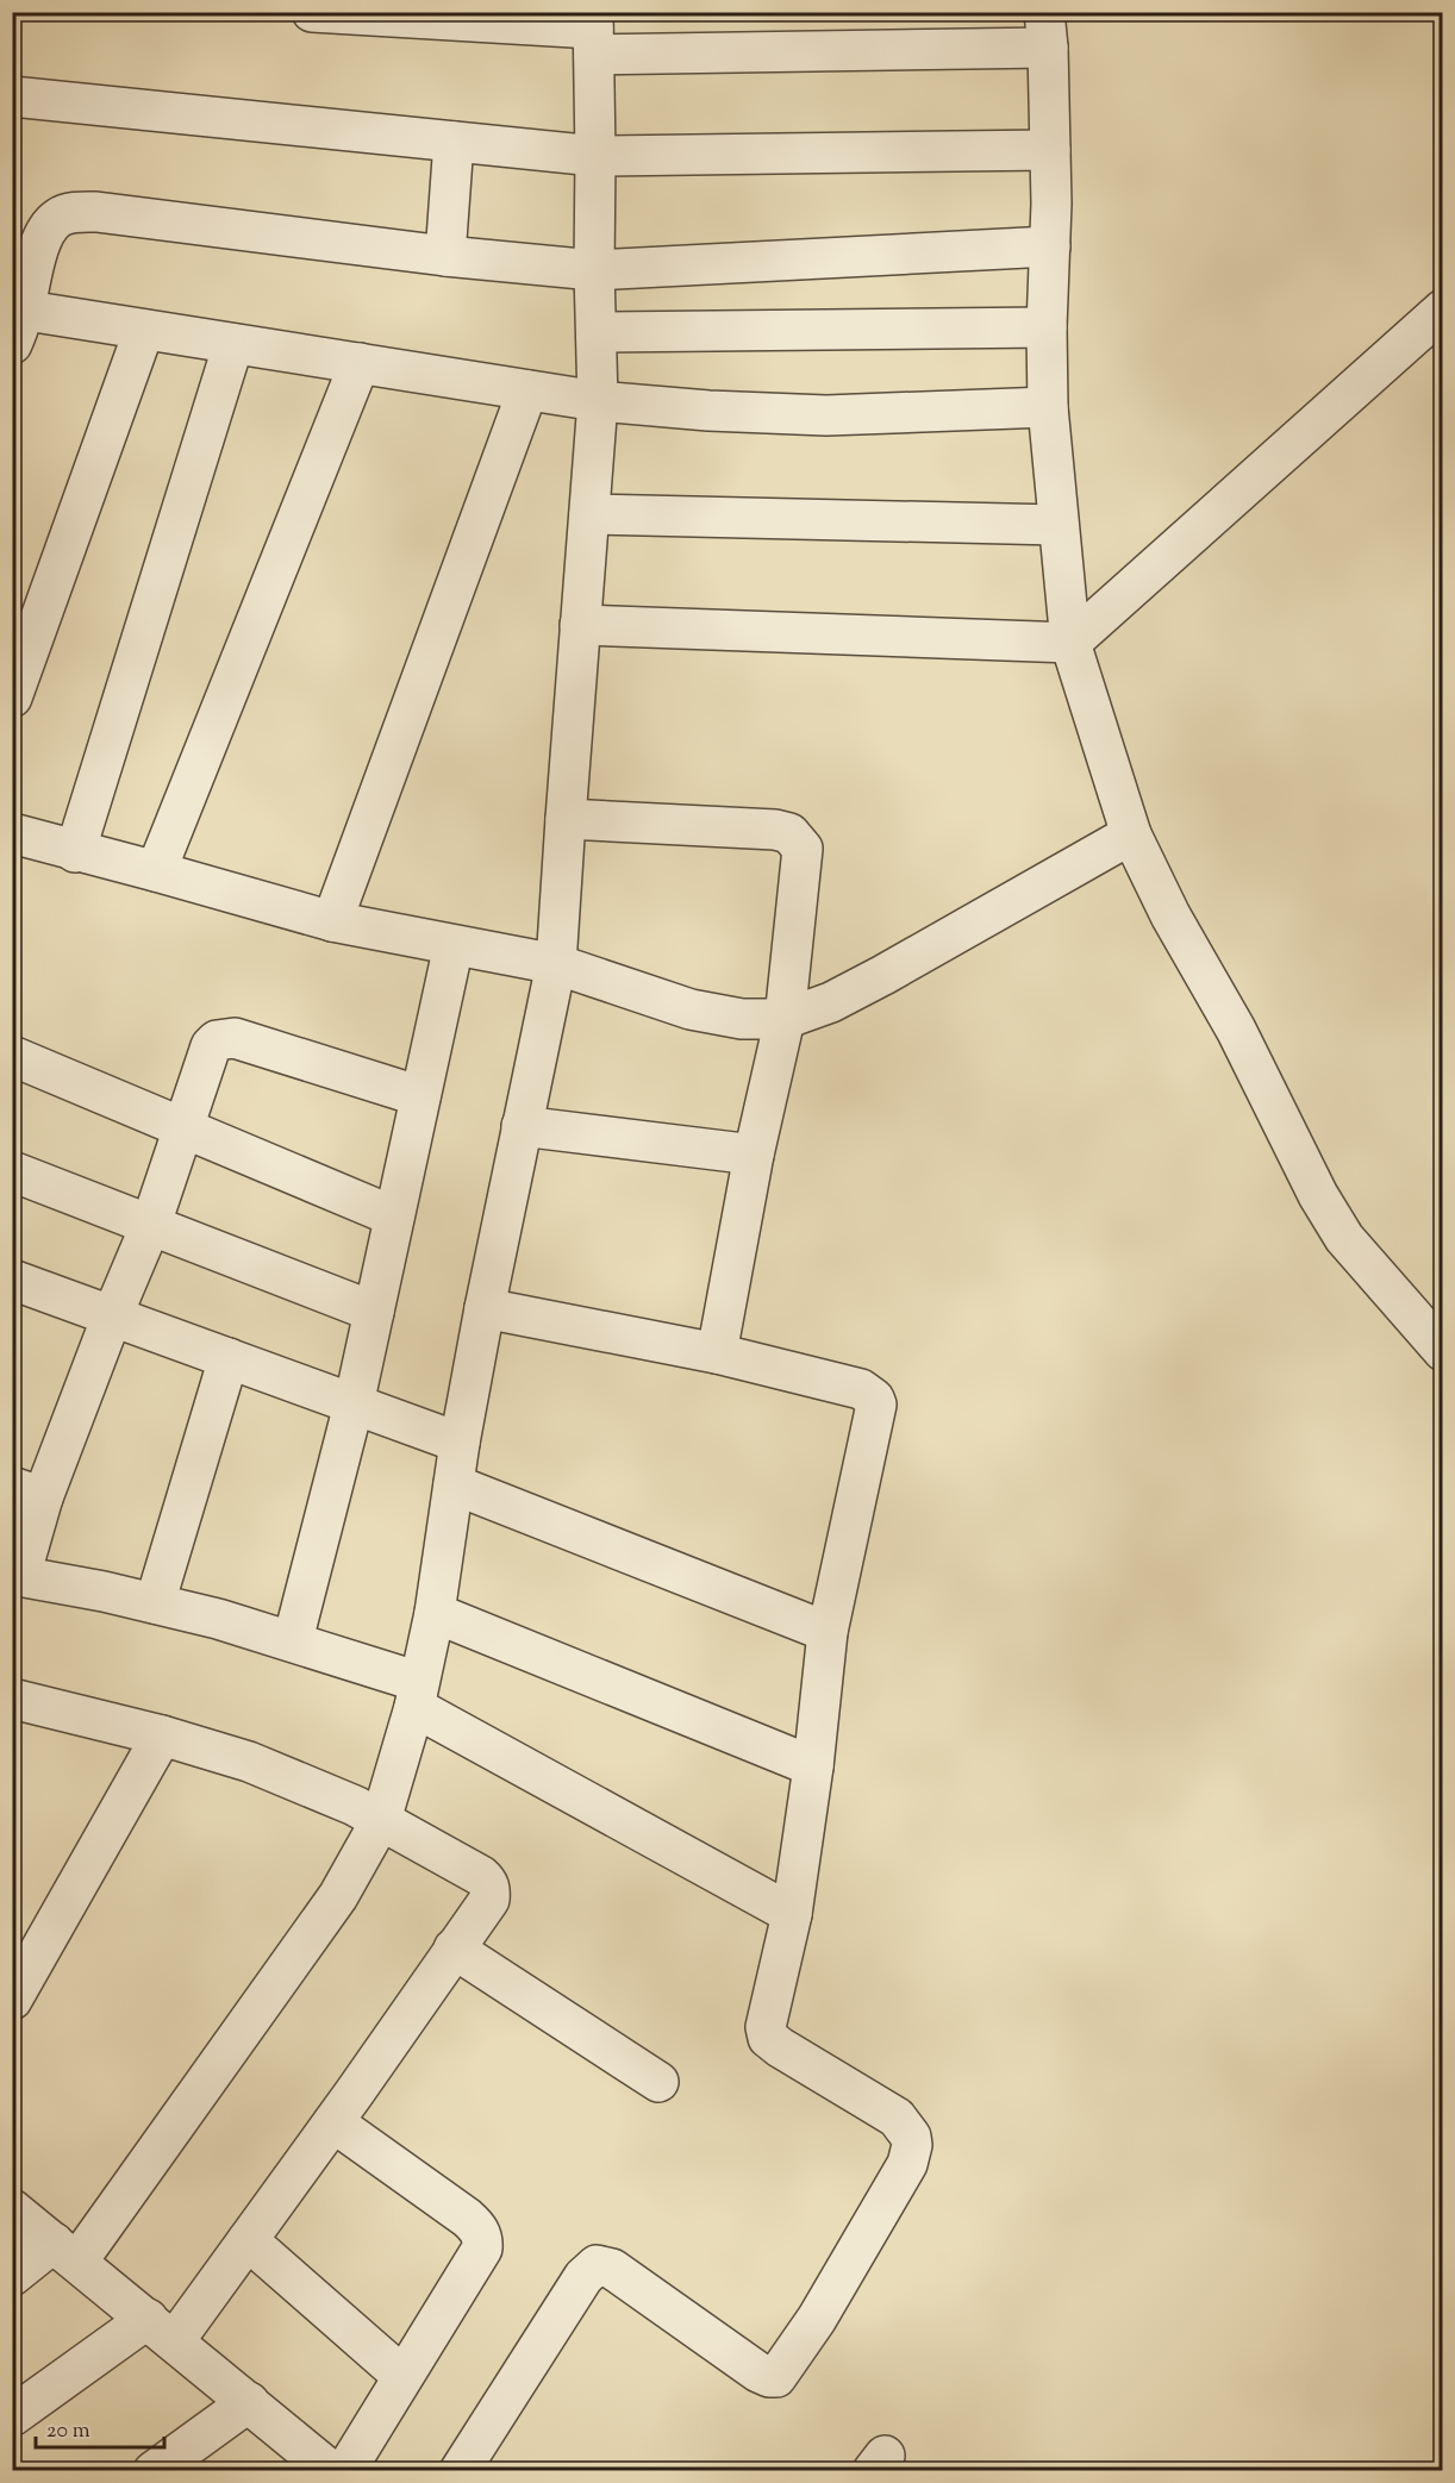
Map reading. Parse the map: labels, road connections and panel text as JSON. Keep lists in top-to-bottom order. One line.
{"scale_bar":"20 m"}
